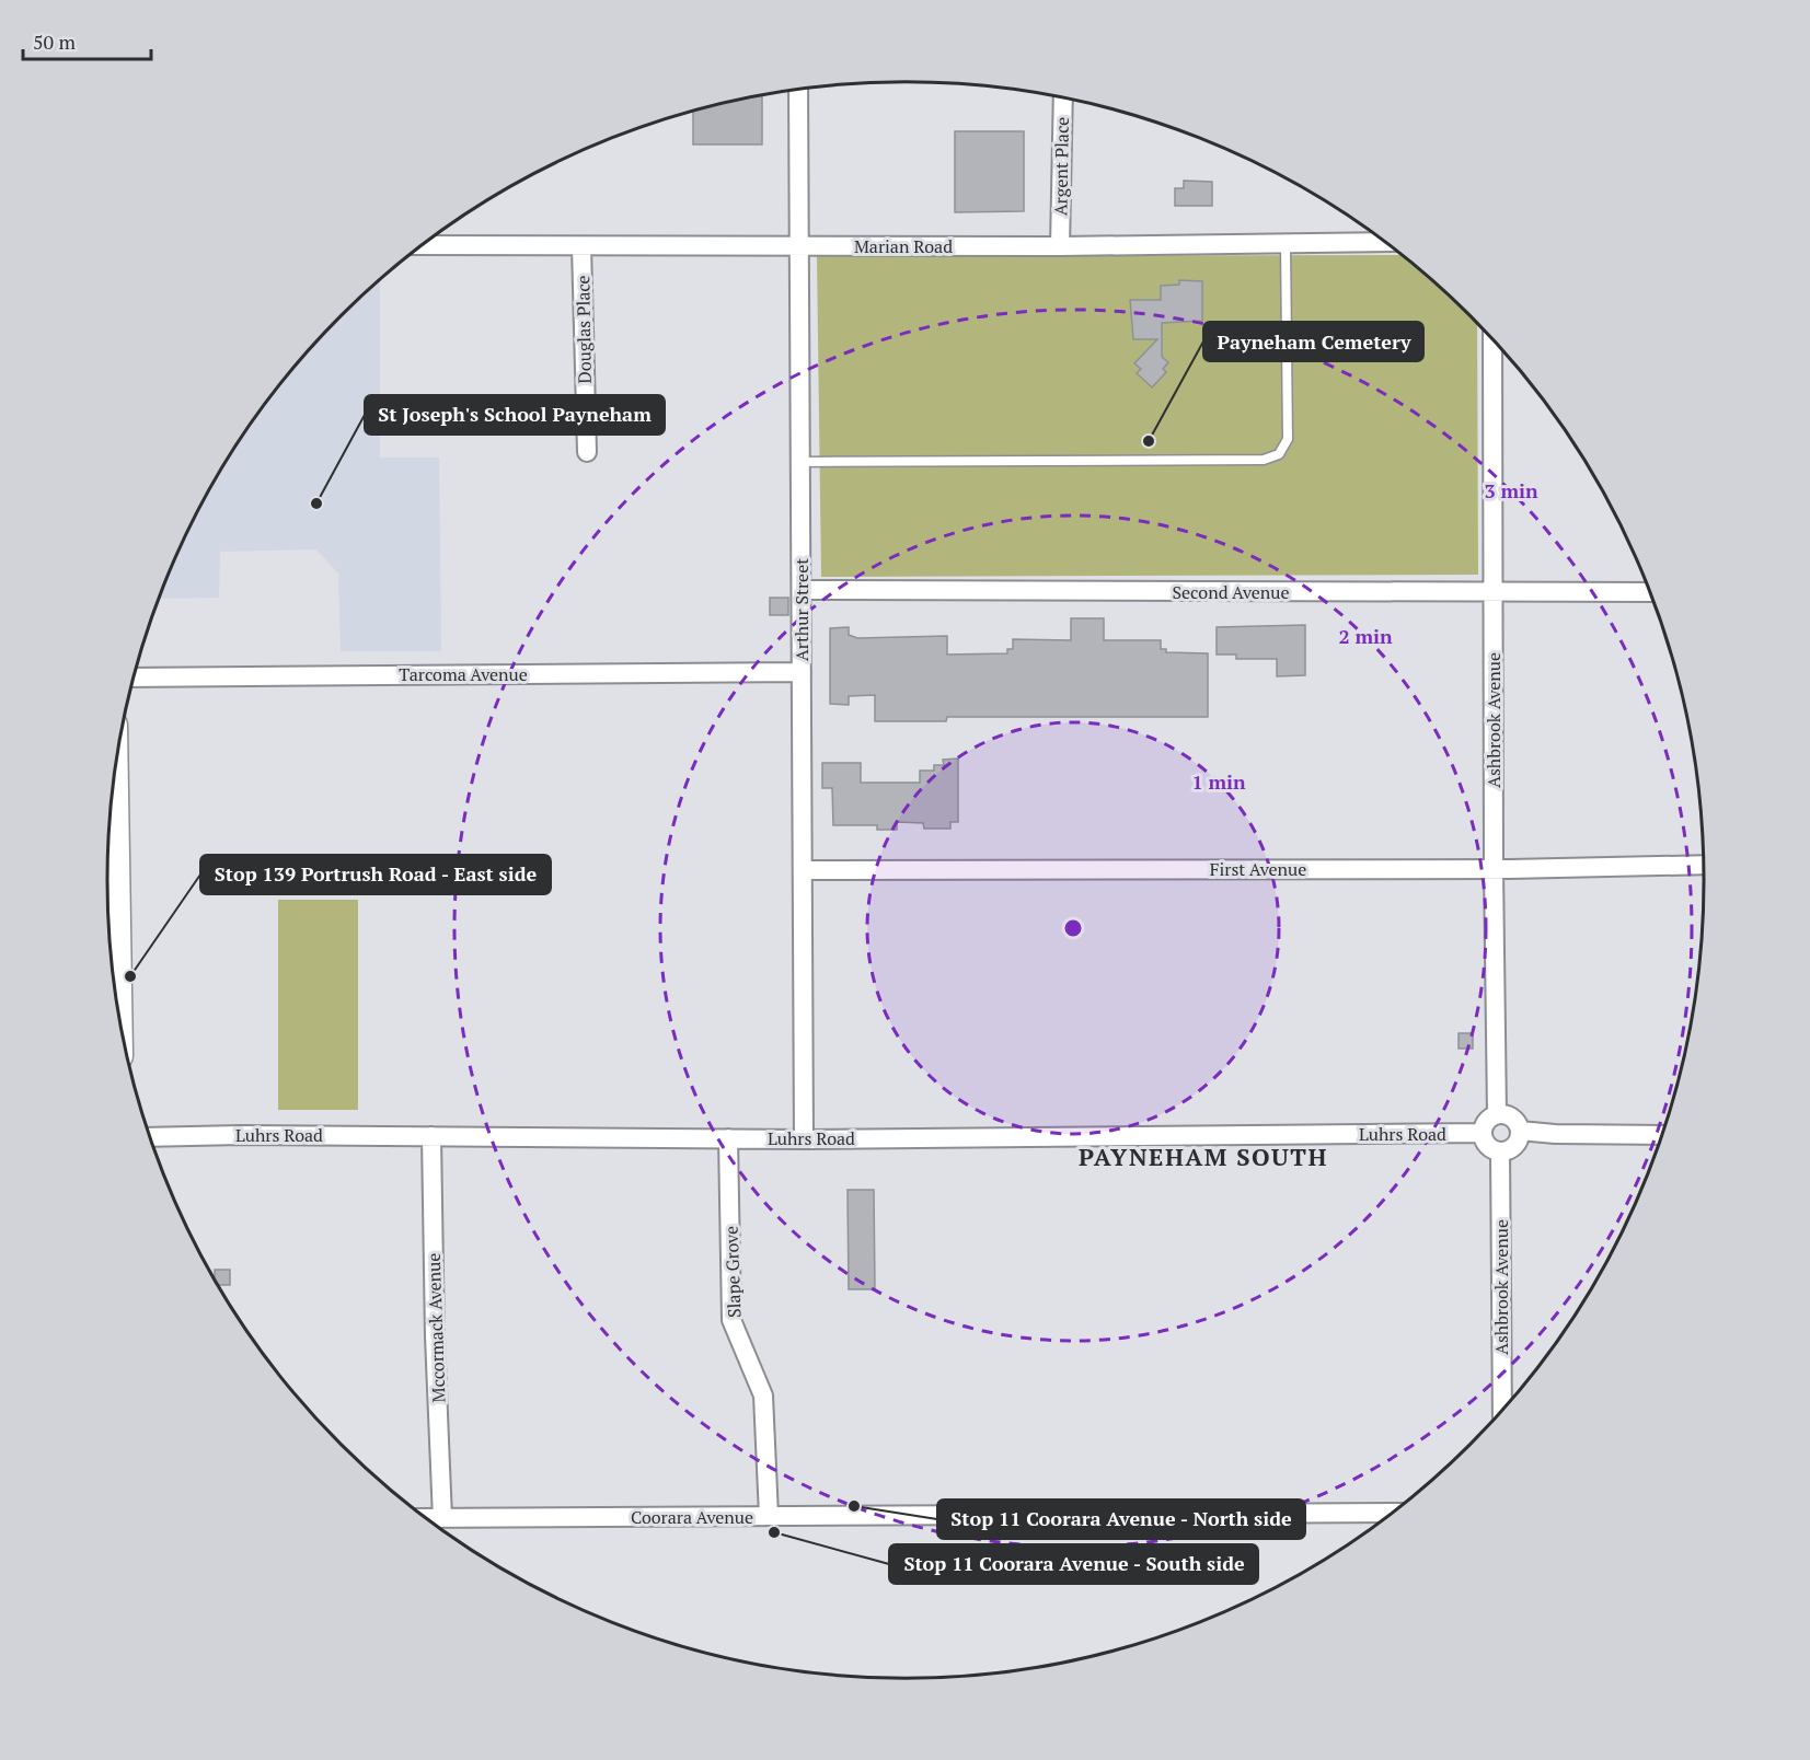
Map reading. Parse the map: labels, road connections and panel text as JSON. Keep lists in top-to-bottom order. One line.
{"streets":{"street":["Argent Place","Marian Road","Douglas Place","Second Avenue","Arthur Street","Tarcoma Avenue","Ashbrook Avenue","First Avenue","Luhrs Road","Slape Grove","Mccormack Avenue","Coorara Avenue"]},"crossings":[["Argent Place","Marian Road"],["Marian Road","Douglas Place"],["Marian Road","Arthur Street"],["Second Avenue","Arthur Street"],["Second Avenue","Ashbrook Avenue"],["Arthur Street","Tarcoma Avenue"],["Arthur Street","First Avenue"],["Arthur Street","Luhrs Road"],["Ashbrook Avenue","First Avenue"],["Ashbrook Avenue","Luhrs Road"],["Luhrs Road","Slape Grove"],["Luhrs Road","Mccormack Avenue"],["Slape Grove","Coorara Avenue"],["Mccormack Avenue","Coorara Avenue"]],"districts":["PAYNEHAM SOUTH"],"places":["Payneham Cemetery","St Joseph's School Payneham","Stop 139 Portrush Road - East side","Stop 11 Coorara Avenue - North side","Stop 11 Coorara Avenue - South side"],"scale_bar":"50 m","rings":["3 min","2 min","1 min"]}
